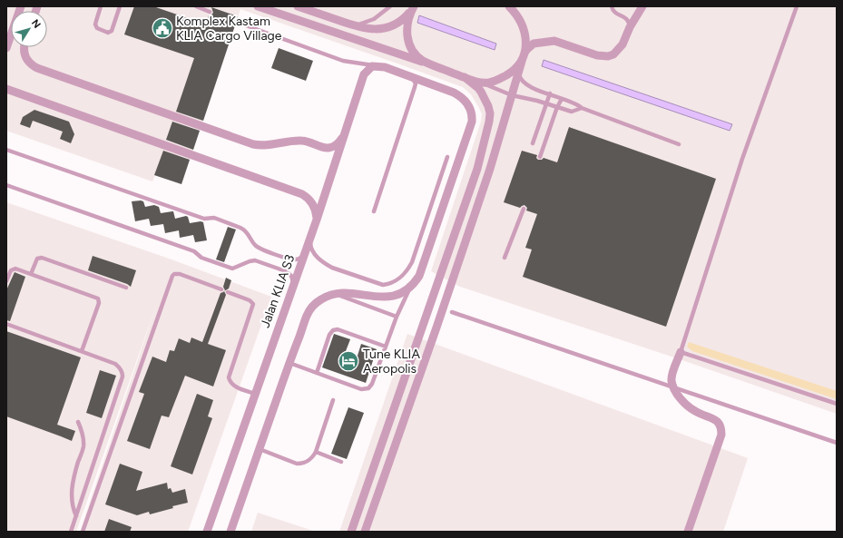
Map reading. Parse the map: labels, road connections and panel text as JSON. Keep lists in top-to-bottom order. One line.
{"streets":{"street":["Jalan KLIA S3"]},"places":{"public building":["Komplex Kastam KLIA Cargo Village"],"hotel":["Tune KLIA Aeropolis"]},"north":"top right"}
